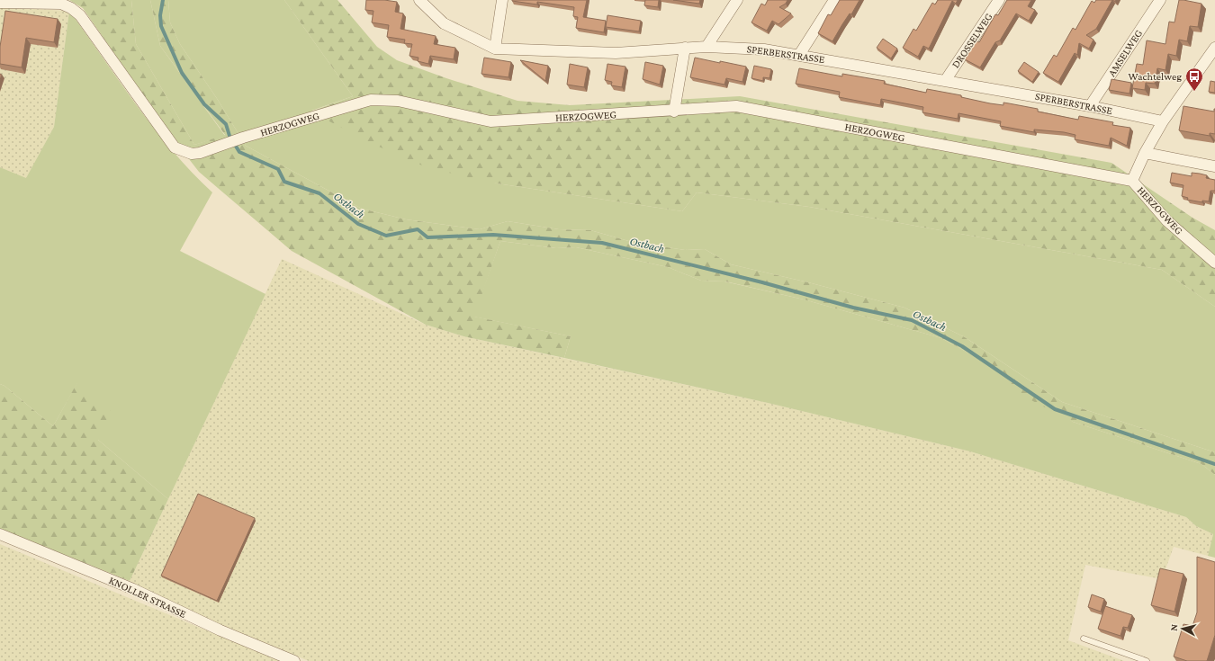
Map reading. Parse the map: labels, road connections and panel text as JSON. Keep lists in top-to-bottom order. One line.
{"streets":{"street":["DROSSELWEG","AMSELWEG","SPERBERSTRASSE","HERZOGWEG","KNOLLER STRASSE"]},"crossings":[["DROSSELWEG","SPERBERSTRASSE"],["AMSELWEG","SPERBERSTRASSE"]],"water":["Ostbach"],"places":{"bus stop":["Wachtelweg"]},"north":"left"}
